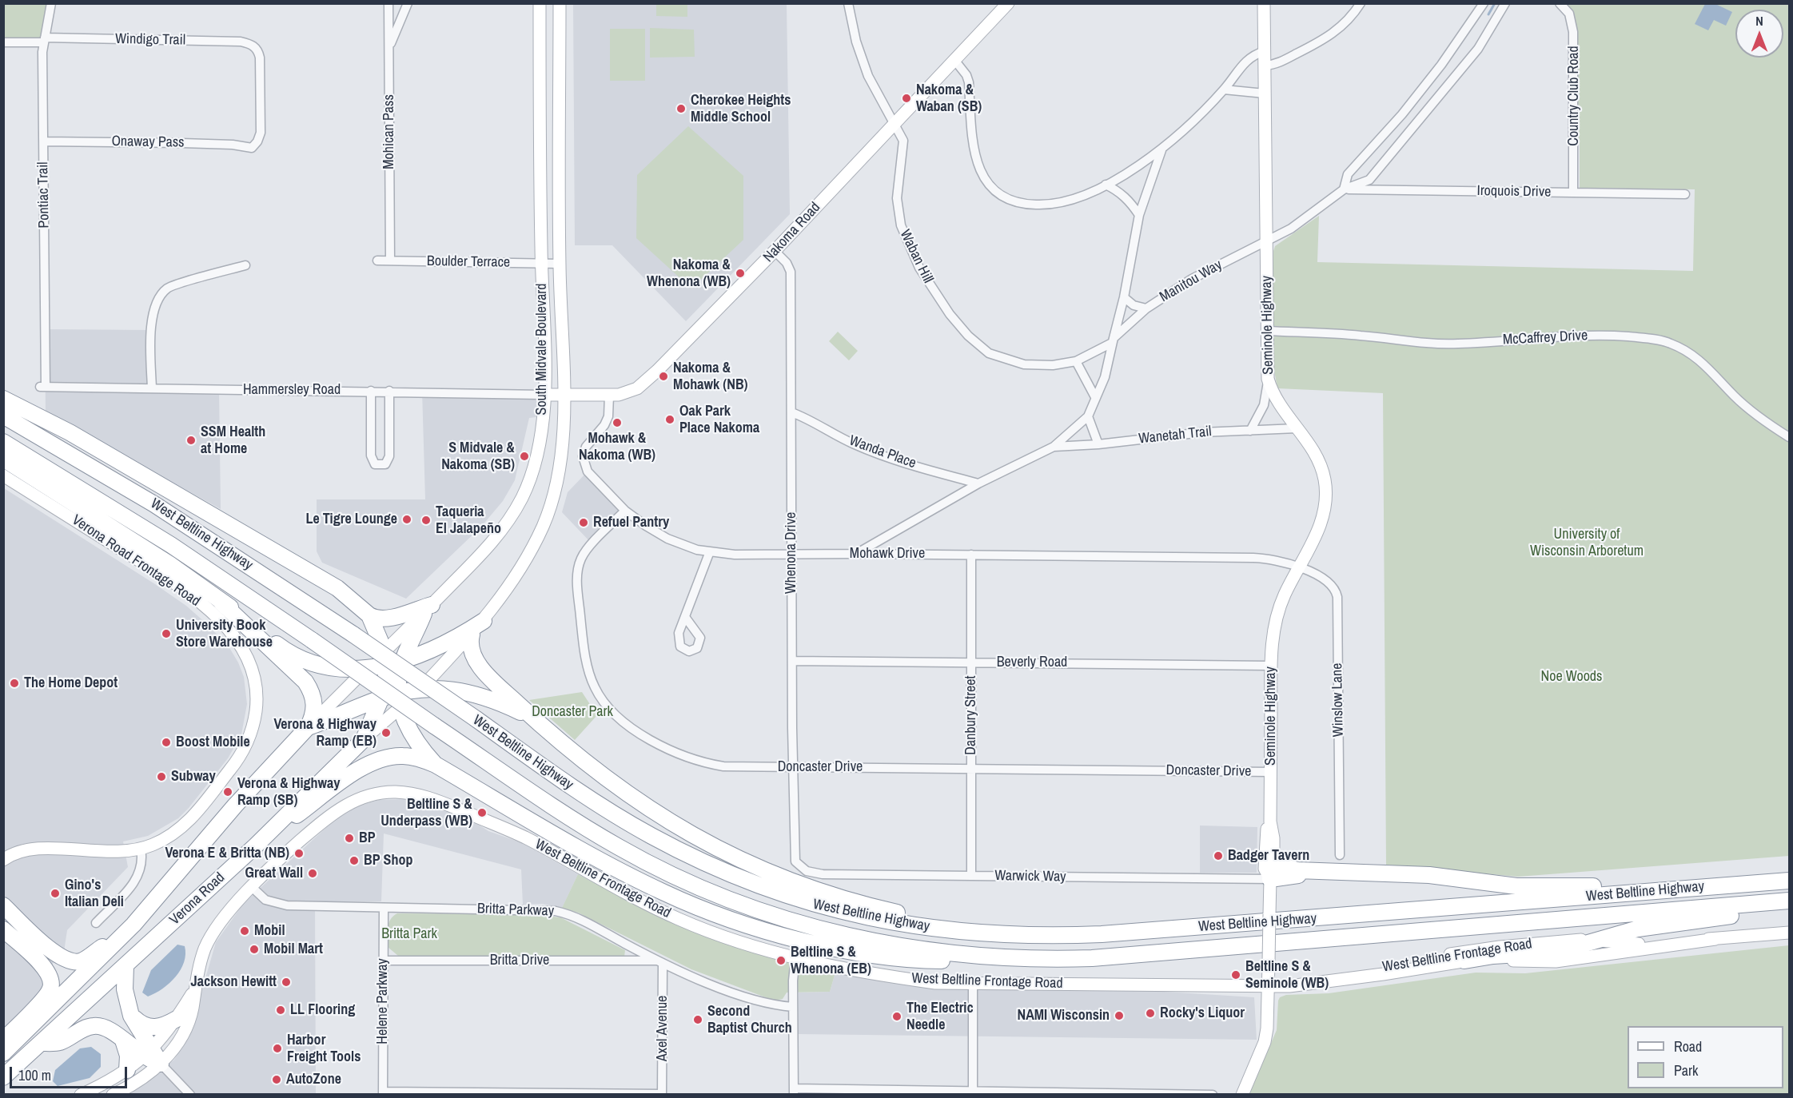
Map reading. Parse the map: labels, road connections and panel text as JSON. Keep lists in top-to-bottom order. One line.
{"streets":{"highway":["West Beltline Highway","Verona Road"],"street":["Windigo Trail","Country Club Road","Mohican Pass","Onaway Pass","Iroquois Drive","Pontiac Trail","Nakoma Road","Waban Hill","Boulder Terrace","Manitou Way","Seminole Highway","McCaffrey Drive","South Midvale Boulevard","Hammersley Road","Wanetah Trail","Wanda Place","Whenona Drive","Mohawk Drive","Verona Road Frontage Road","Beverly Road","Winslow Lane","Danbury Street","Doncaster Drive","Warwick Way","West Beltline Frontage Road","Britta Parkway","Britta Drive","Helene Parkway","Axel Avenue"]},"crossings":[["Windigo Trail","Onaway Pass"],["Windigo Trail","Pontiac Trail"],["Country Club Road","Iroquois Drive"],["Mohican Pass","Boulder Terrace"],["Onaway Pass","Pontiac Trail"],["Iroquois Drive","Manitou Way"],["Pontiac Trail","Hammersley Road"],["Nakoma Road","Waban Hill"],["Nakoma Road","South Midvale Boulevard"],["Nakoma Road","Hammersley Road"],["Nakoma Road","Whenona Drive"],["Nakoma Road","Mohawk Drive"],["Waban Hill","Manitou Way"],["Boulder Terrace","South Midvale Boulevard"],["Manitou Way","Seminole Highway"],["Seminole Highway","McCaffrey Drive"],["Seminole Highway","Wanetah Trail"],["Seminole Highway","Mohawk Drive"],["Seminole Highway","Beverly Road"],["Seminole Highway","Winslow Lane"],["Seminole Highway","Doncaster Drive"],["Seminole Highway","Warwick Way"],["Seminole Highway","West Beltline Frontage Road"],["South Midvale Boulevard","Hammersley Road"],["Wanda Place","Whenona Drive"],["Whenona Drive","Mohawk Drive"],["Whenona Drive","Beverly Road"],["Whenona Drive","Doncaster Drive"],["Whenona Drive","Warwick Way"],["Mohawk Drive","Winslow Lane"],["Mohawk Drive","Danbury Street"],["Mohawk Drive","Doncaster Drive"],["Beverly Road","Danbury Street"],["Danbury Street","Doncaster Drive"],["Danbury Street","Warwick Way"],["West Beltline Frontage Road","Britta Parkway"],["Britta Parkway","Britta Drive"],["Britta Parkway","Helene Parkway"],["Britta Parkway","Axel Avenue"],["Britta Drive","Helene Parkway"],["Britta Drive","Axel Avenue"]],"parks":["University of Wisconsin Arboretum","Noe Woods","Doncaster Park","Britta Park"],"places":["Nakoma & Waban (SB)","Cherokee Heights Middle School","Nakoma & Whenona (WB)","Nakoma & Mohawk (NB)","Oak Park Place Nakoma","Mohawk & Nakoma (WB)","SSM Health at Home","S Midvale & Nakoma (SB)","Le Tigre Lounge","Taqueria El Jalapeño","Refuel Pantry","University Book Store Warehouse","The Home Depot","Verona & Highway Ramp (EB)","Boost Mobile","Subway","Verona & Highway Ramp (SB)","Beltline S & Underpass (WB)","BP","Verona E & Britta (NB)","Badger Tavern","BP Shop","Great Wall","Gino's Italian Deli","Mobil","Mobil Mart","Beltline S & Whenona (EB)","Beltline S & Seminole (WB)","Jackson Hewitt","LL Flooring","Rocky's Liquor","NAMI Wisconsin","The Electric Needle","Second Baptist Church","Harbor Freight Tools","AutoZone"],"legend":["Road","Park"],"scale_bar":"100 m","north":"top"}
